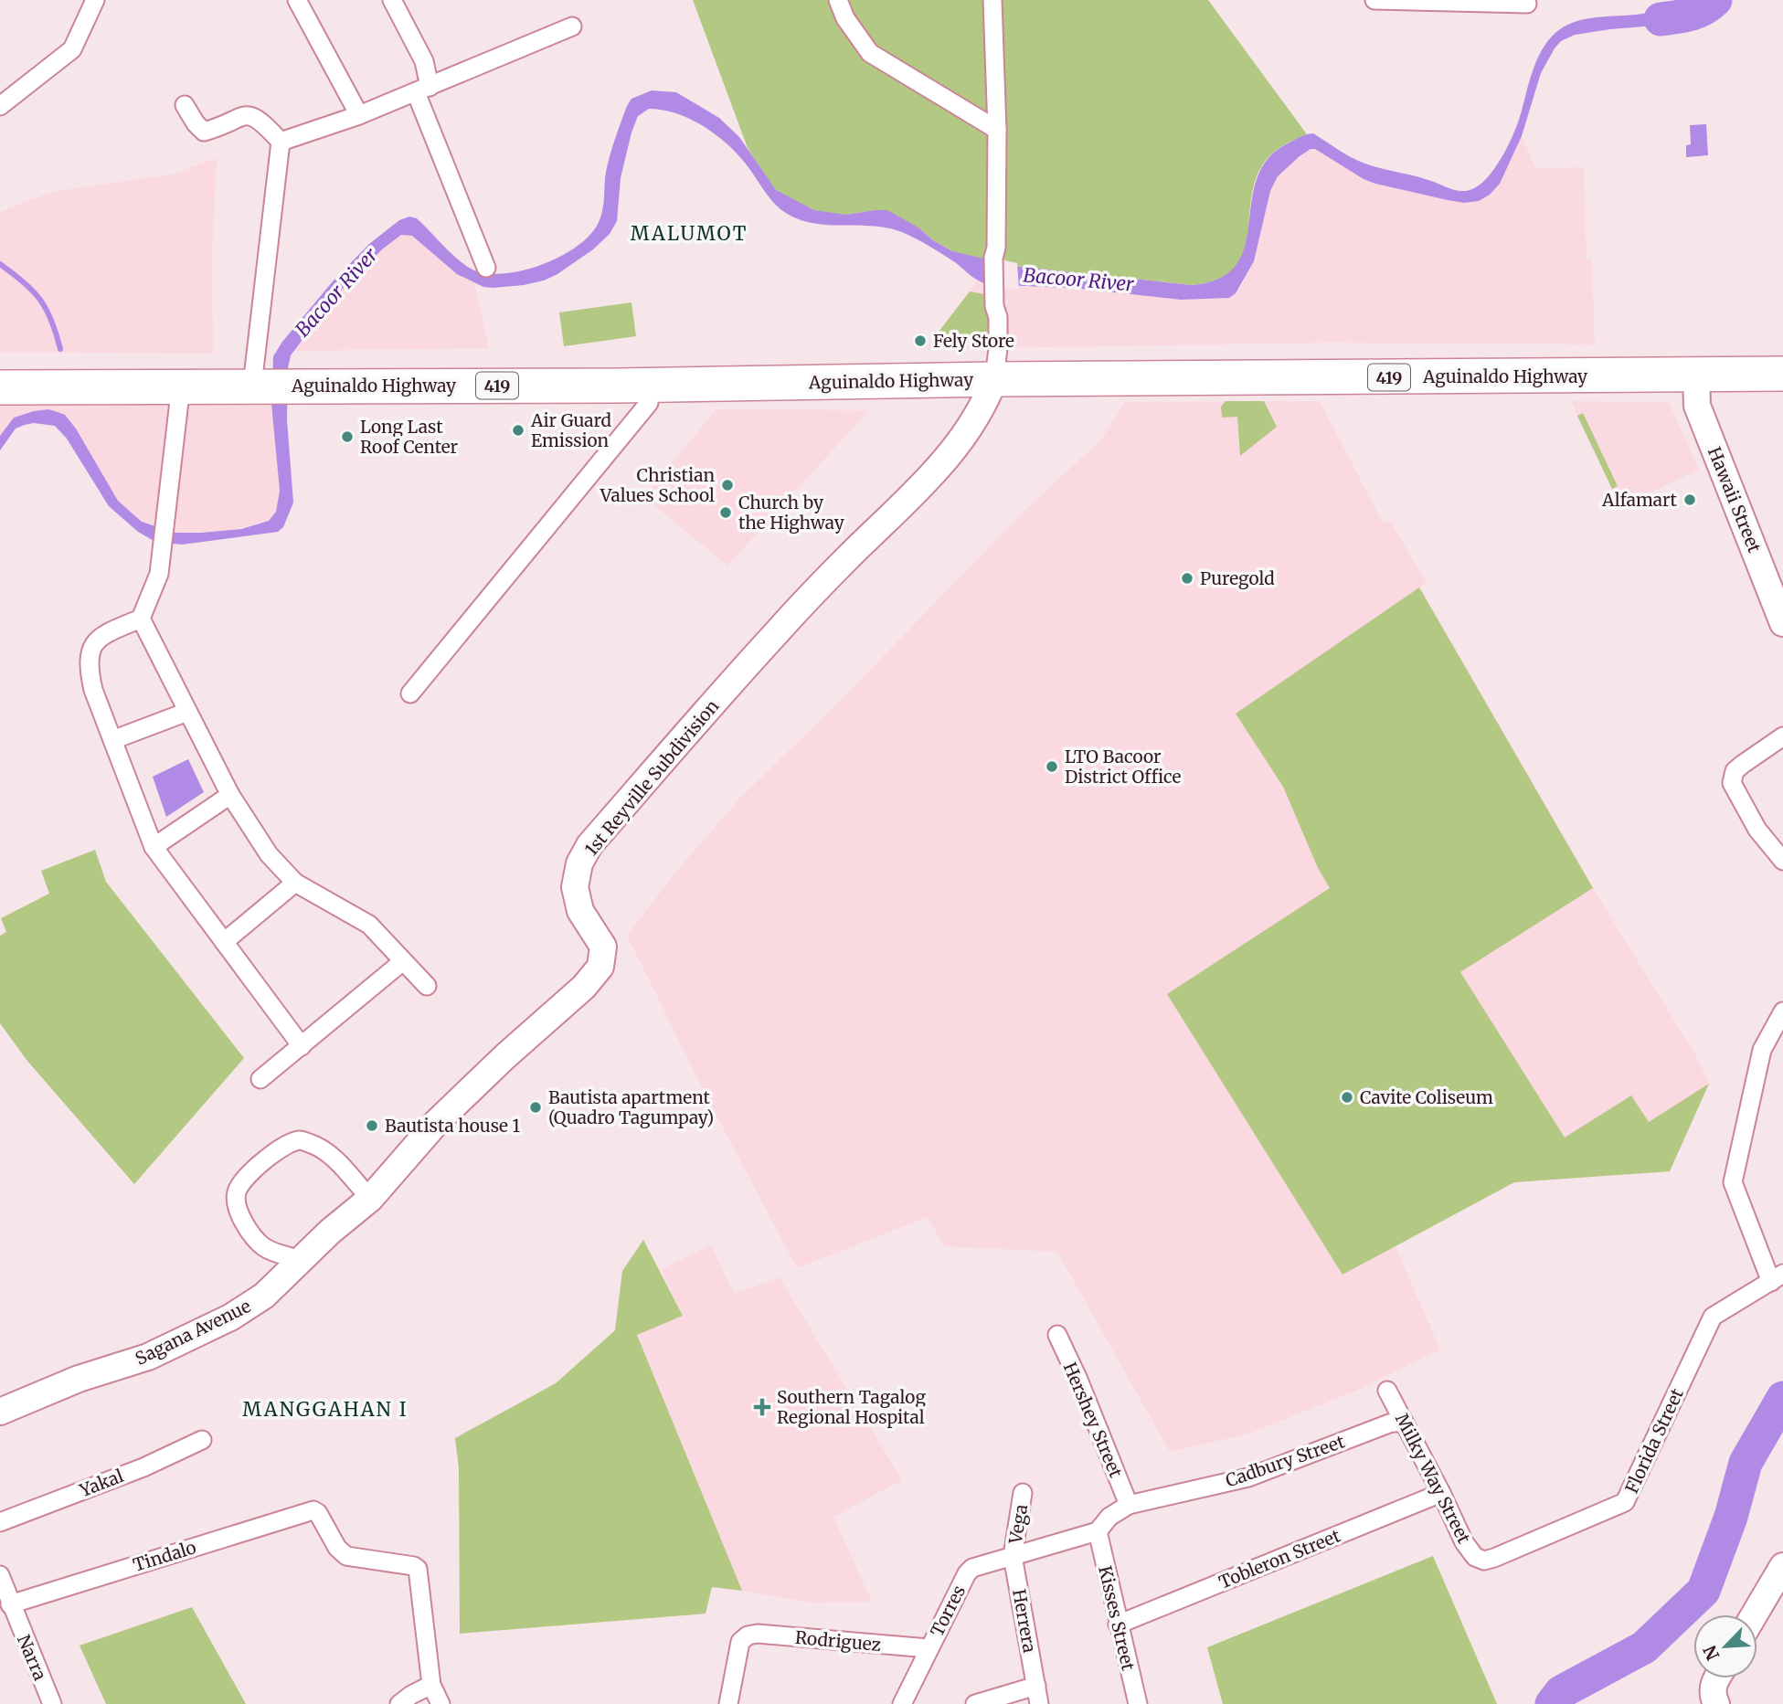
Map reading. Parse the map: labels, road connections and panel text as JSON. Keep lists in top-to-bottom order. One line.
{"streets":{"highway":["Aguinaldo Highway","419"],"street":["Hawaii Street","1st Reyville Subdivision","Sagana Avenue","Hershey Street","Florida Street","Cadbury Street","Milky Way Street","Yakal","Vega","Tindalo","Tobleron Street","Torres","Kisses Street","Herrera","Rodriguez","Narra"]},"crossings":[["Aguinaldo Highway","Hawaii Street"],["Aguinaldo Highway","1st Reyville Subdivision"],["1st Reyville Subdivision","Sagana Avenue"],["Hershey Street","Cadbury Street"],["Florida Street","Milky Way Street"],["Cadbury Street","Milky Way Street"],["Cadbury Street","Torres"],["Cadbury Street","Kisses Street"],["Milky Way Street","Tobleron Street"],["Vega","Torres"],["Vega","Herrera"],["Tindalo","Narra"],["Tobleron Street","Kisses Street"],["Torres","Kisses Street"],["Torres","Herrera"],["Torres","Rodriguez"]],"districts":["MALUMOT","MANGGAHAN I"],"water":["Bacoor River"],"places":{"other":["Fely Store","Air Guard Emission","Long Last Roof Center","Christian Values School","Alfamart","Church by the Highway","Puregold","LTO Bacoor District Office","Cavite Coliseum","Bautista apartment (Quadro Tagumpay)","Bautista house 1"],"health":["Southern Tagalog Regional Hospital"]},"north":"bottom left"}
